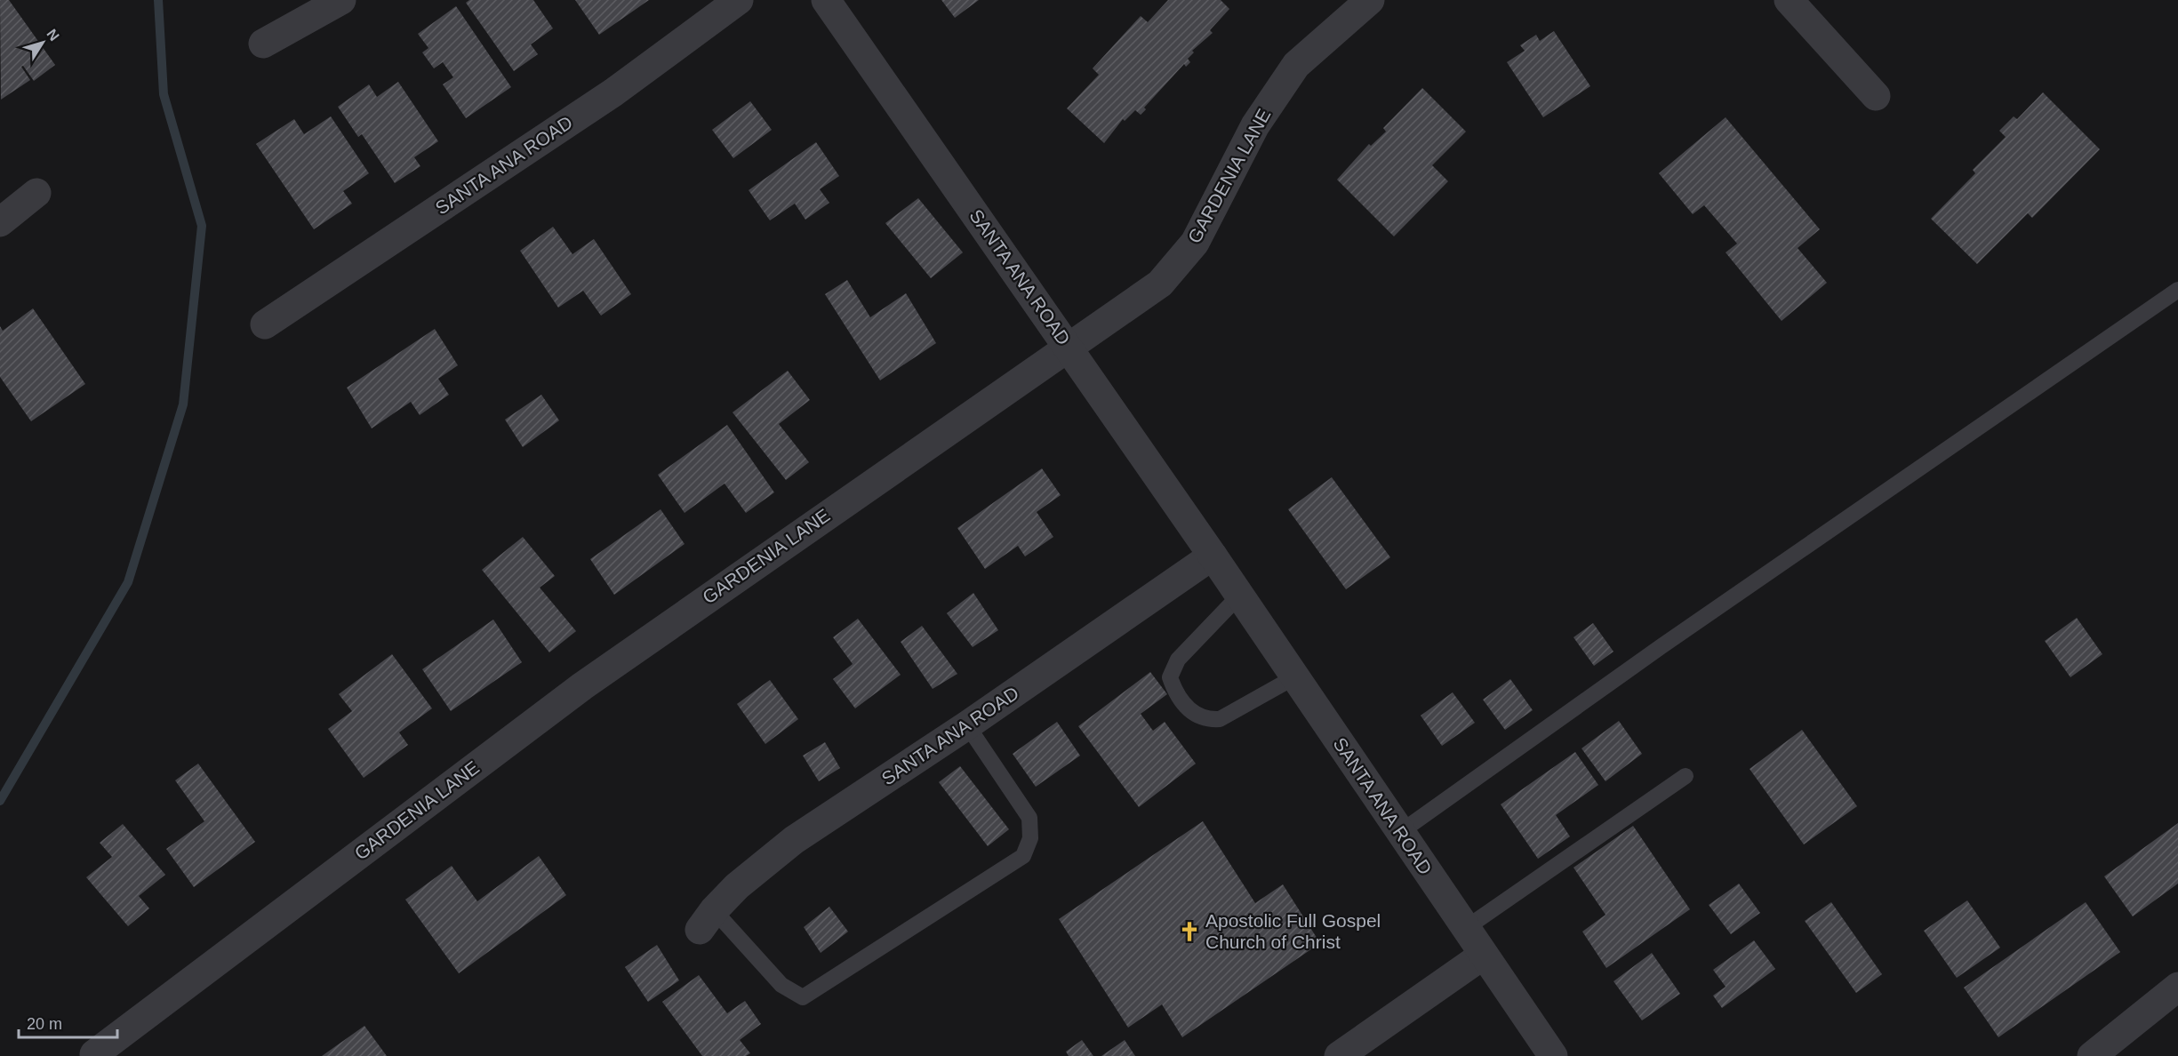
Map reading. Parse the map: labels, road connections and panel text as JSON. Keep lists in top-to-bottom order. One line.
{"streets":{"street":["SANTA ANA ROAD","GARDENIA LANE"]},"crossings":[["SANTA ANA ROAD","GARDENIA LANE"]],"places":{"church":["Apostolic Full Gospel Church of Christ"]},"scale_bar":"20 m","north":"top right"}
